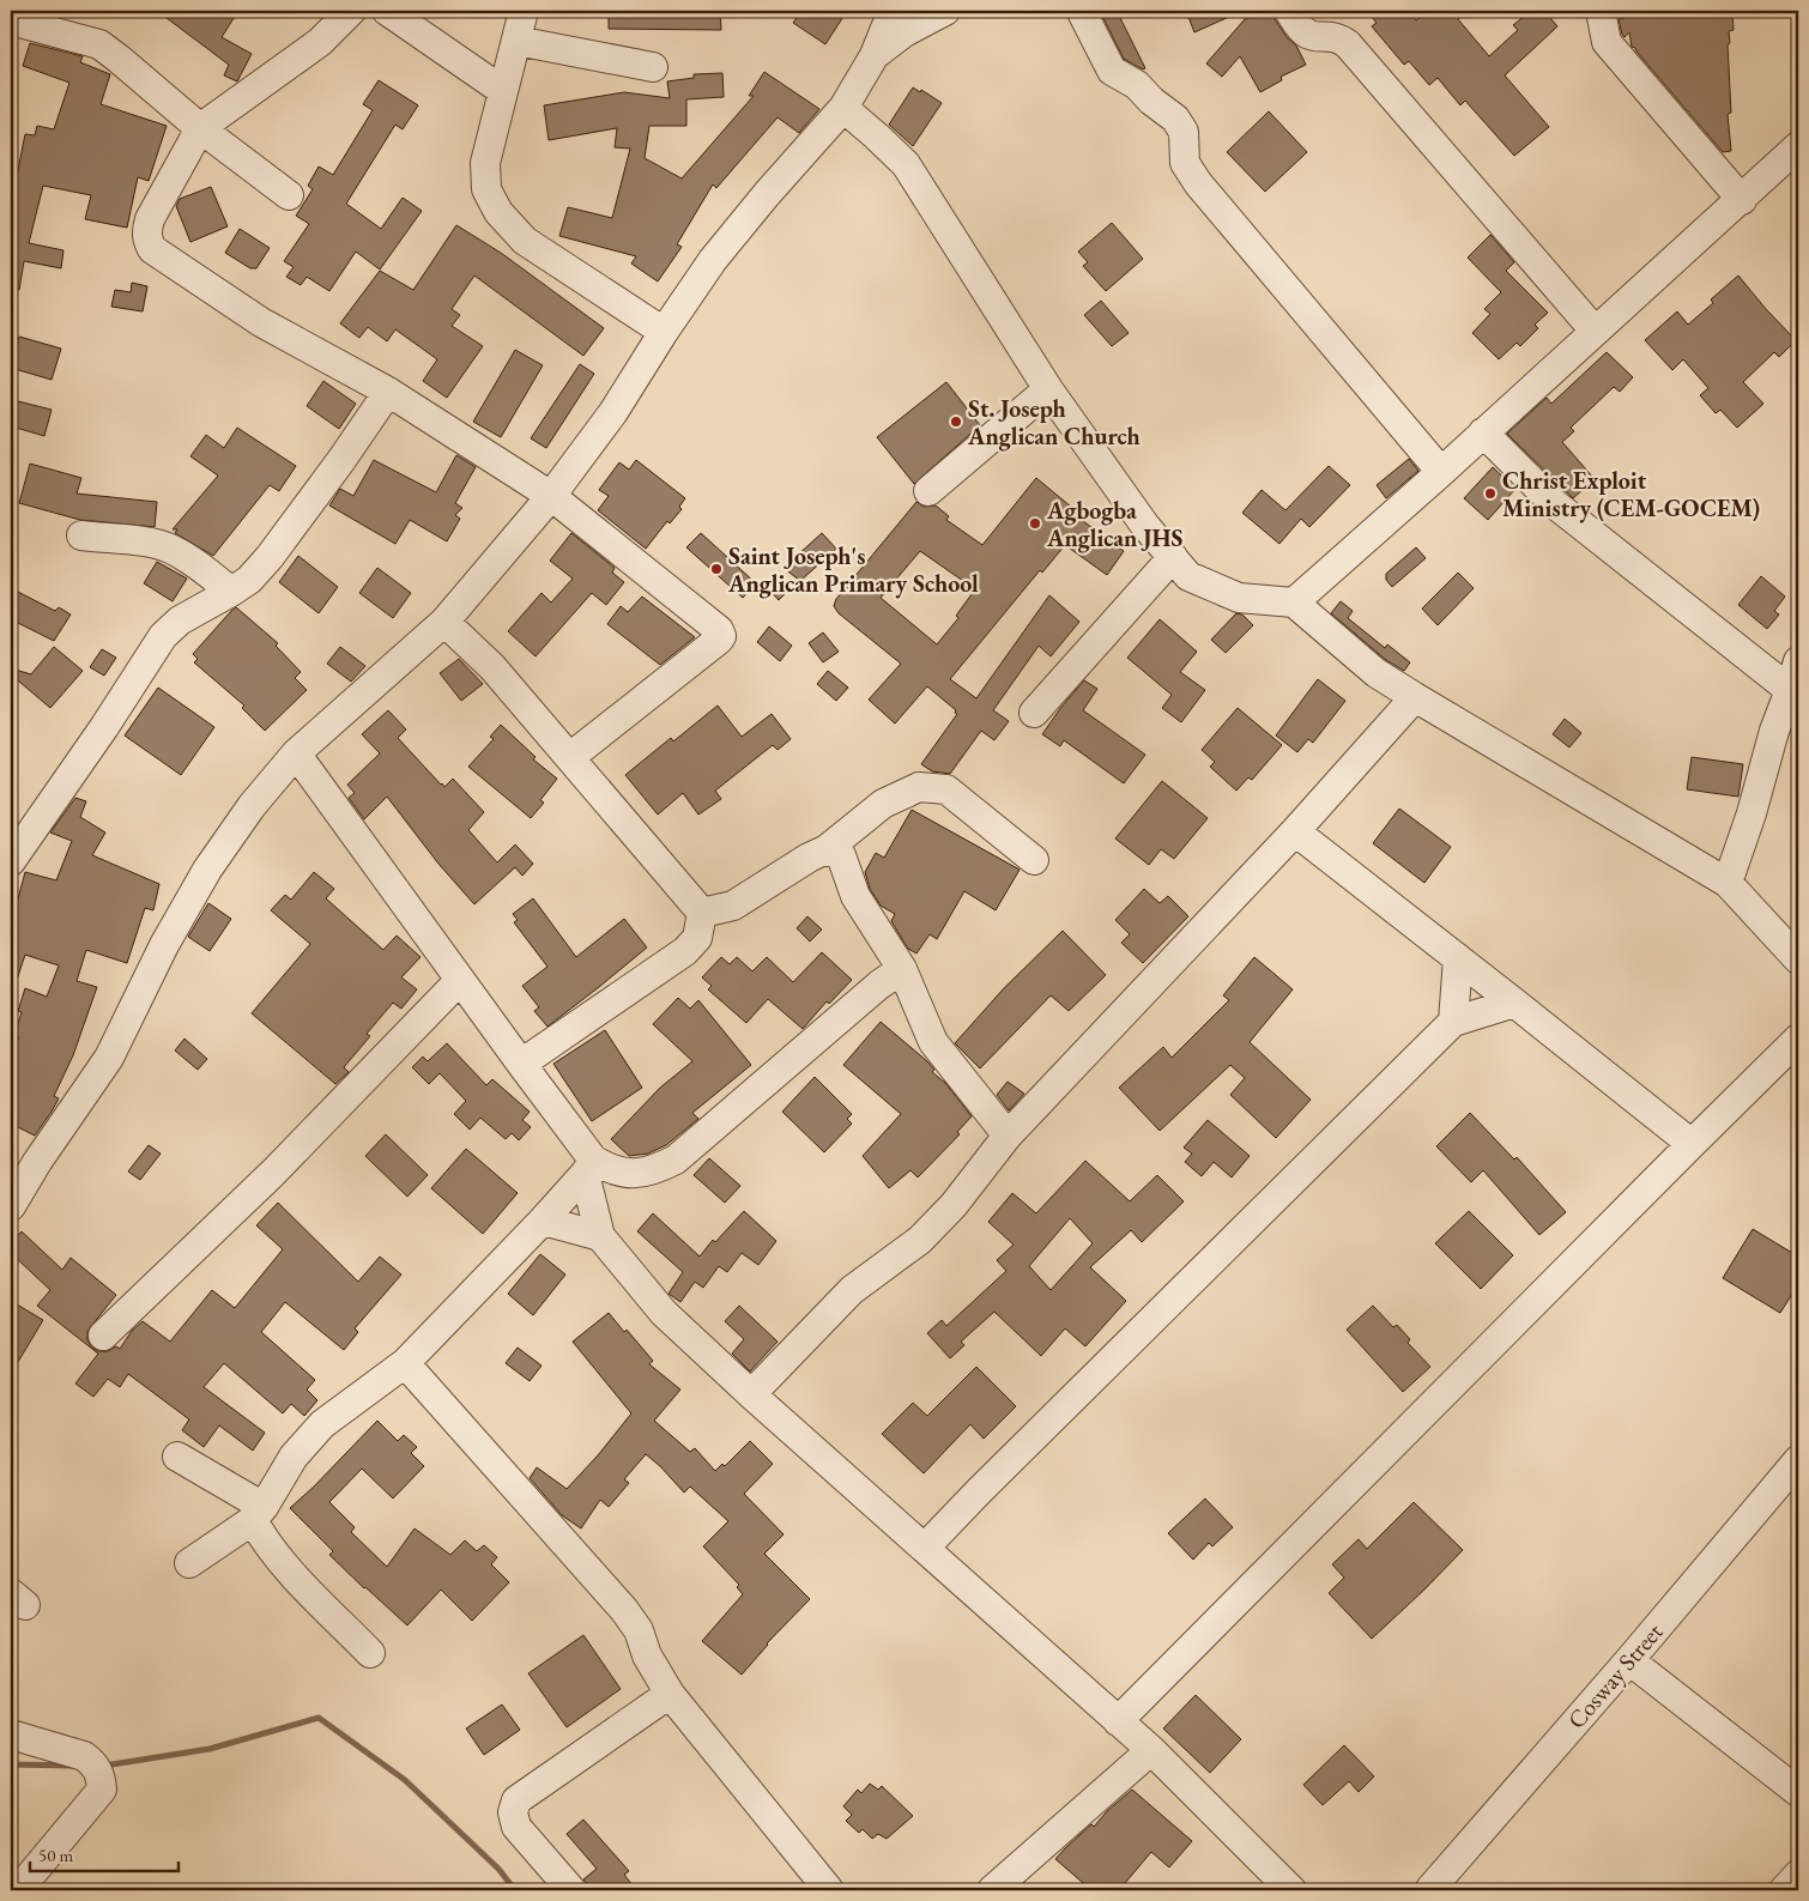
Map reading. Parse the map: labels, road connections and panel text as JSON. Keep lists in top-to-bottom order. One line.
{"streets":{"street":["Cosway Street"]},"places":["St. Joseph Anglican Church","Christ Exploit Ministry (CEM-GOCEM)","Agbogba Anglican JHS","Saint Joseph's Anglican Primary School"],"scale_bar":"50 m"}
